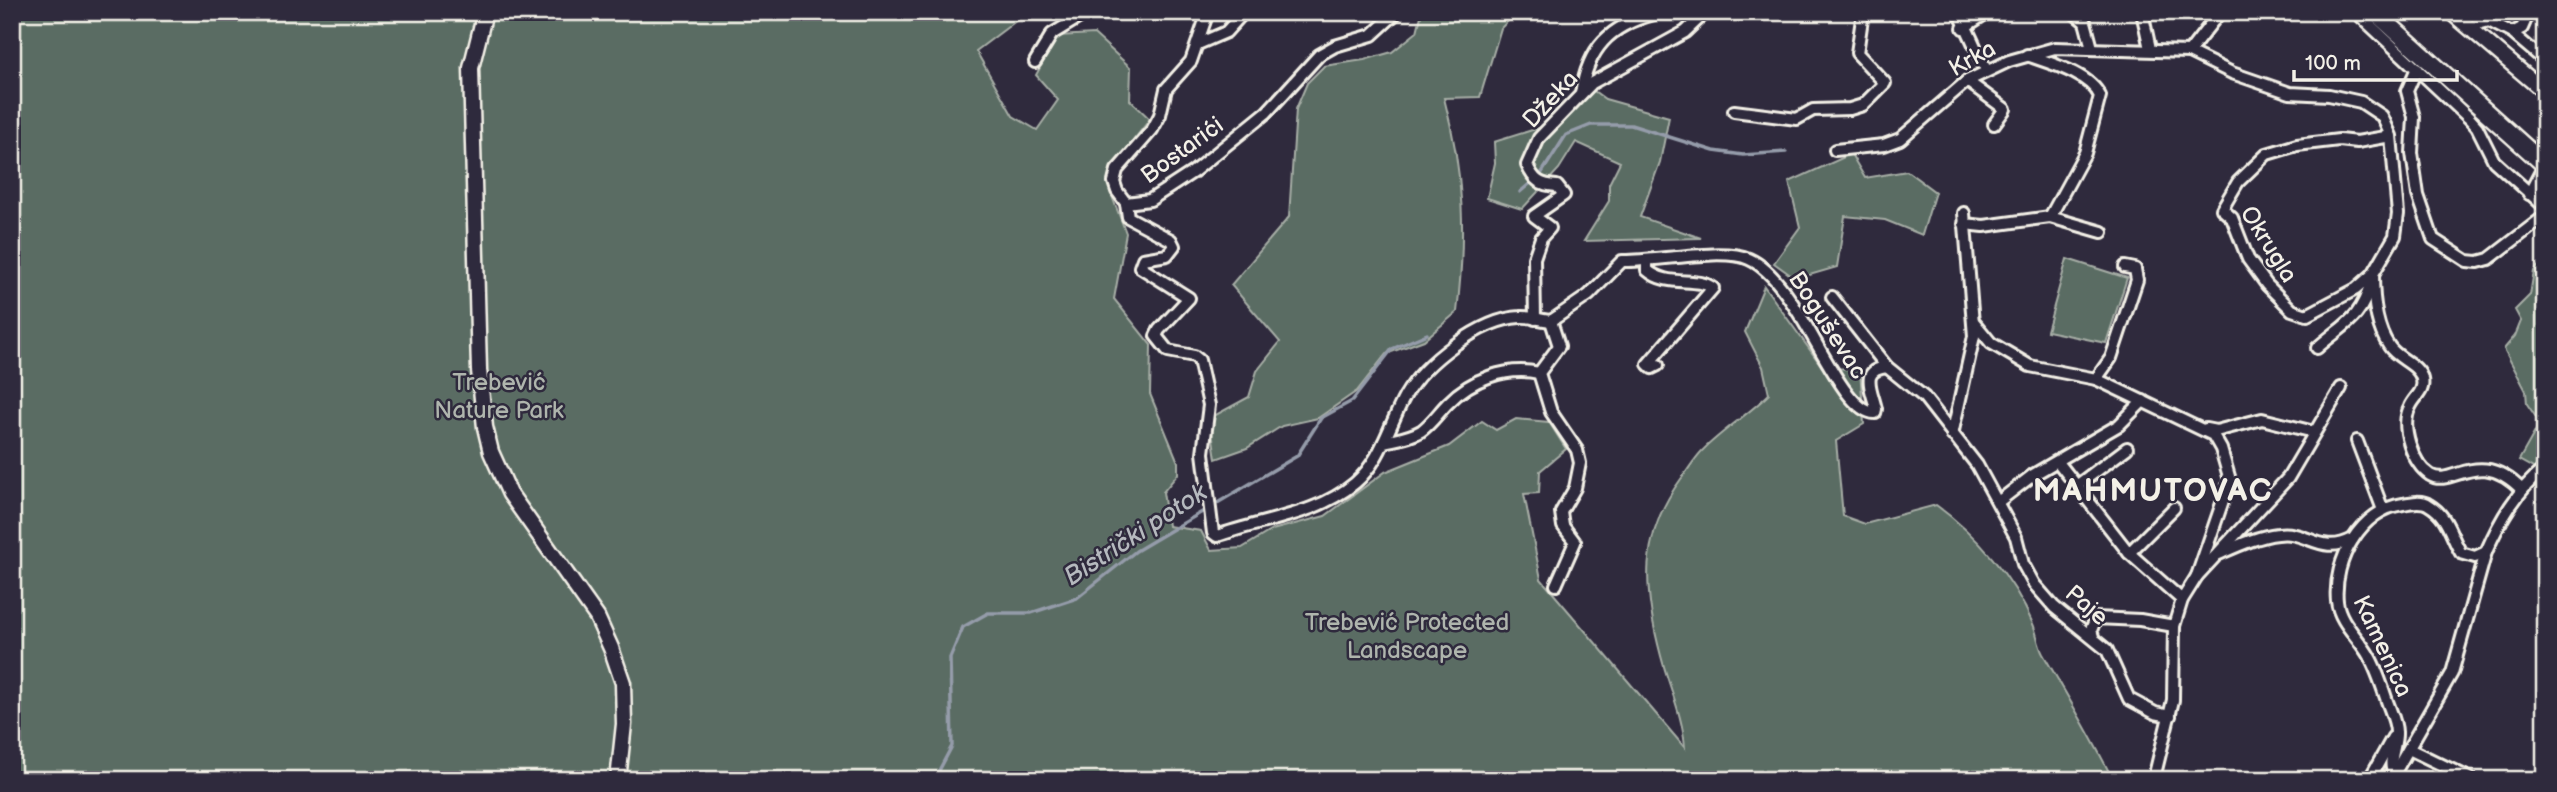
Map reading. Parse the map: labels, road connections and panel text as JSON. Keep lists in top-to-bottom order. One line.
{"streets":{"street":["Krka","Džeka","Bostarići","Okrugla","Boguševac","Paje","Kamenica"]},"crossings":[["Krka","Okrugla"],["Boguševac","Paje"]],"districts":["MAHMUTOVAC"],"water":["Bistrički potok"],"parks":["Trebević Nature Park","Trebević Protected Landscape"],"scale_bar":"100 m"}
